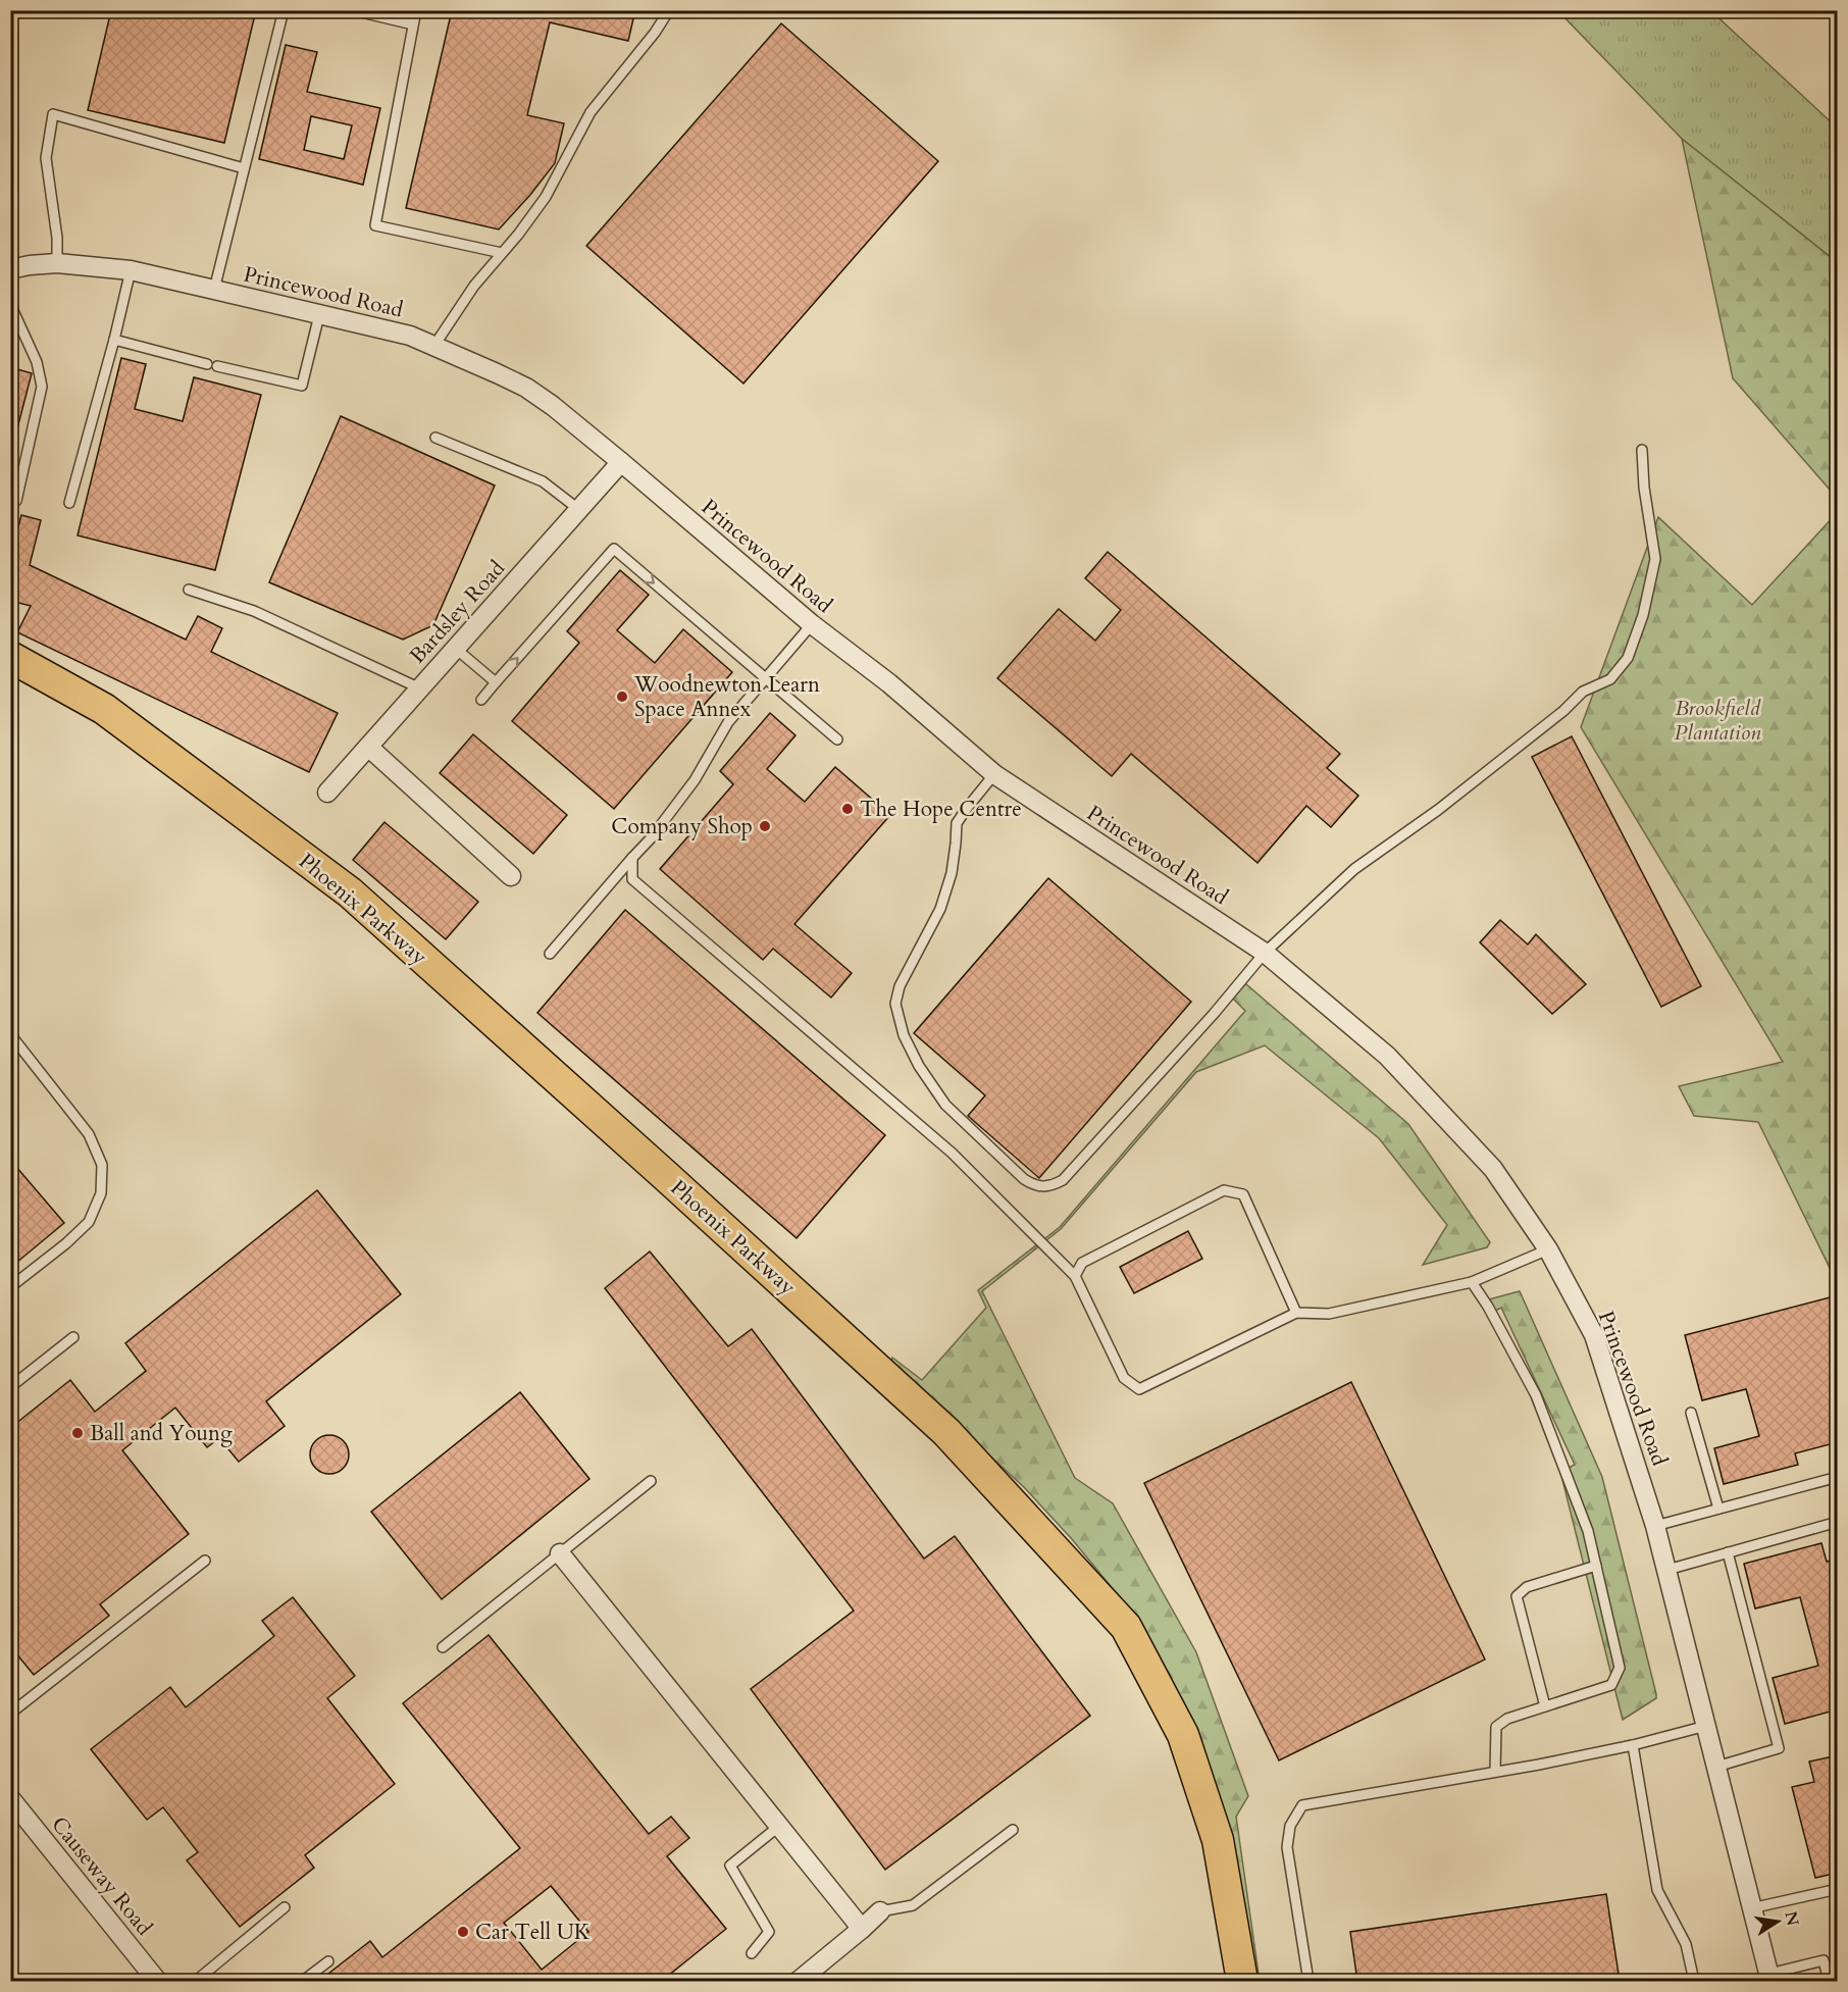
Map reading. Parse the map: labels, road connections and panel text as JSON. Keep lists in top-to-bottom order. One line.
{"streets":{"main road":["Phoenix Parkway"],"street":["Princewood Road","Bardsley Road","Causeway Road"]},"crossings":[["Princewood Road","Bardsley Road"]],"parks":["Brookfield Plantation"],"places":["Woodnewton Learn Space Annex","The Hope Centre","Company Shop","Ball and Young","Car Tell UK"],"north":"right"}
